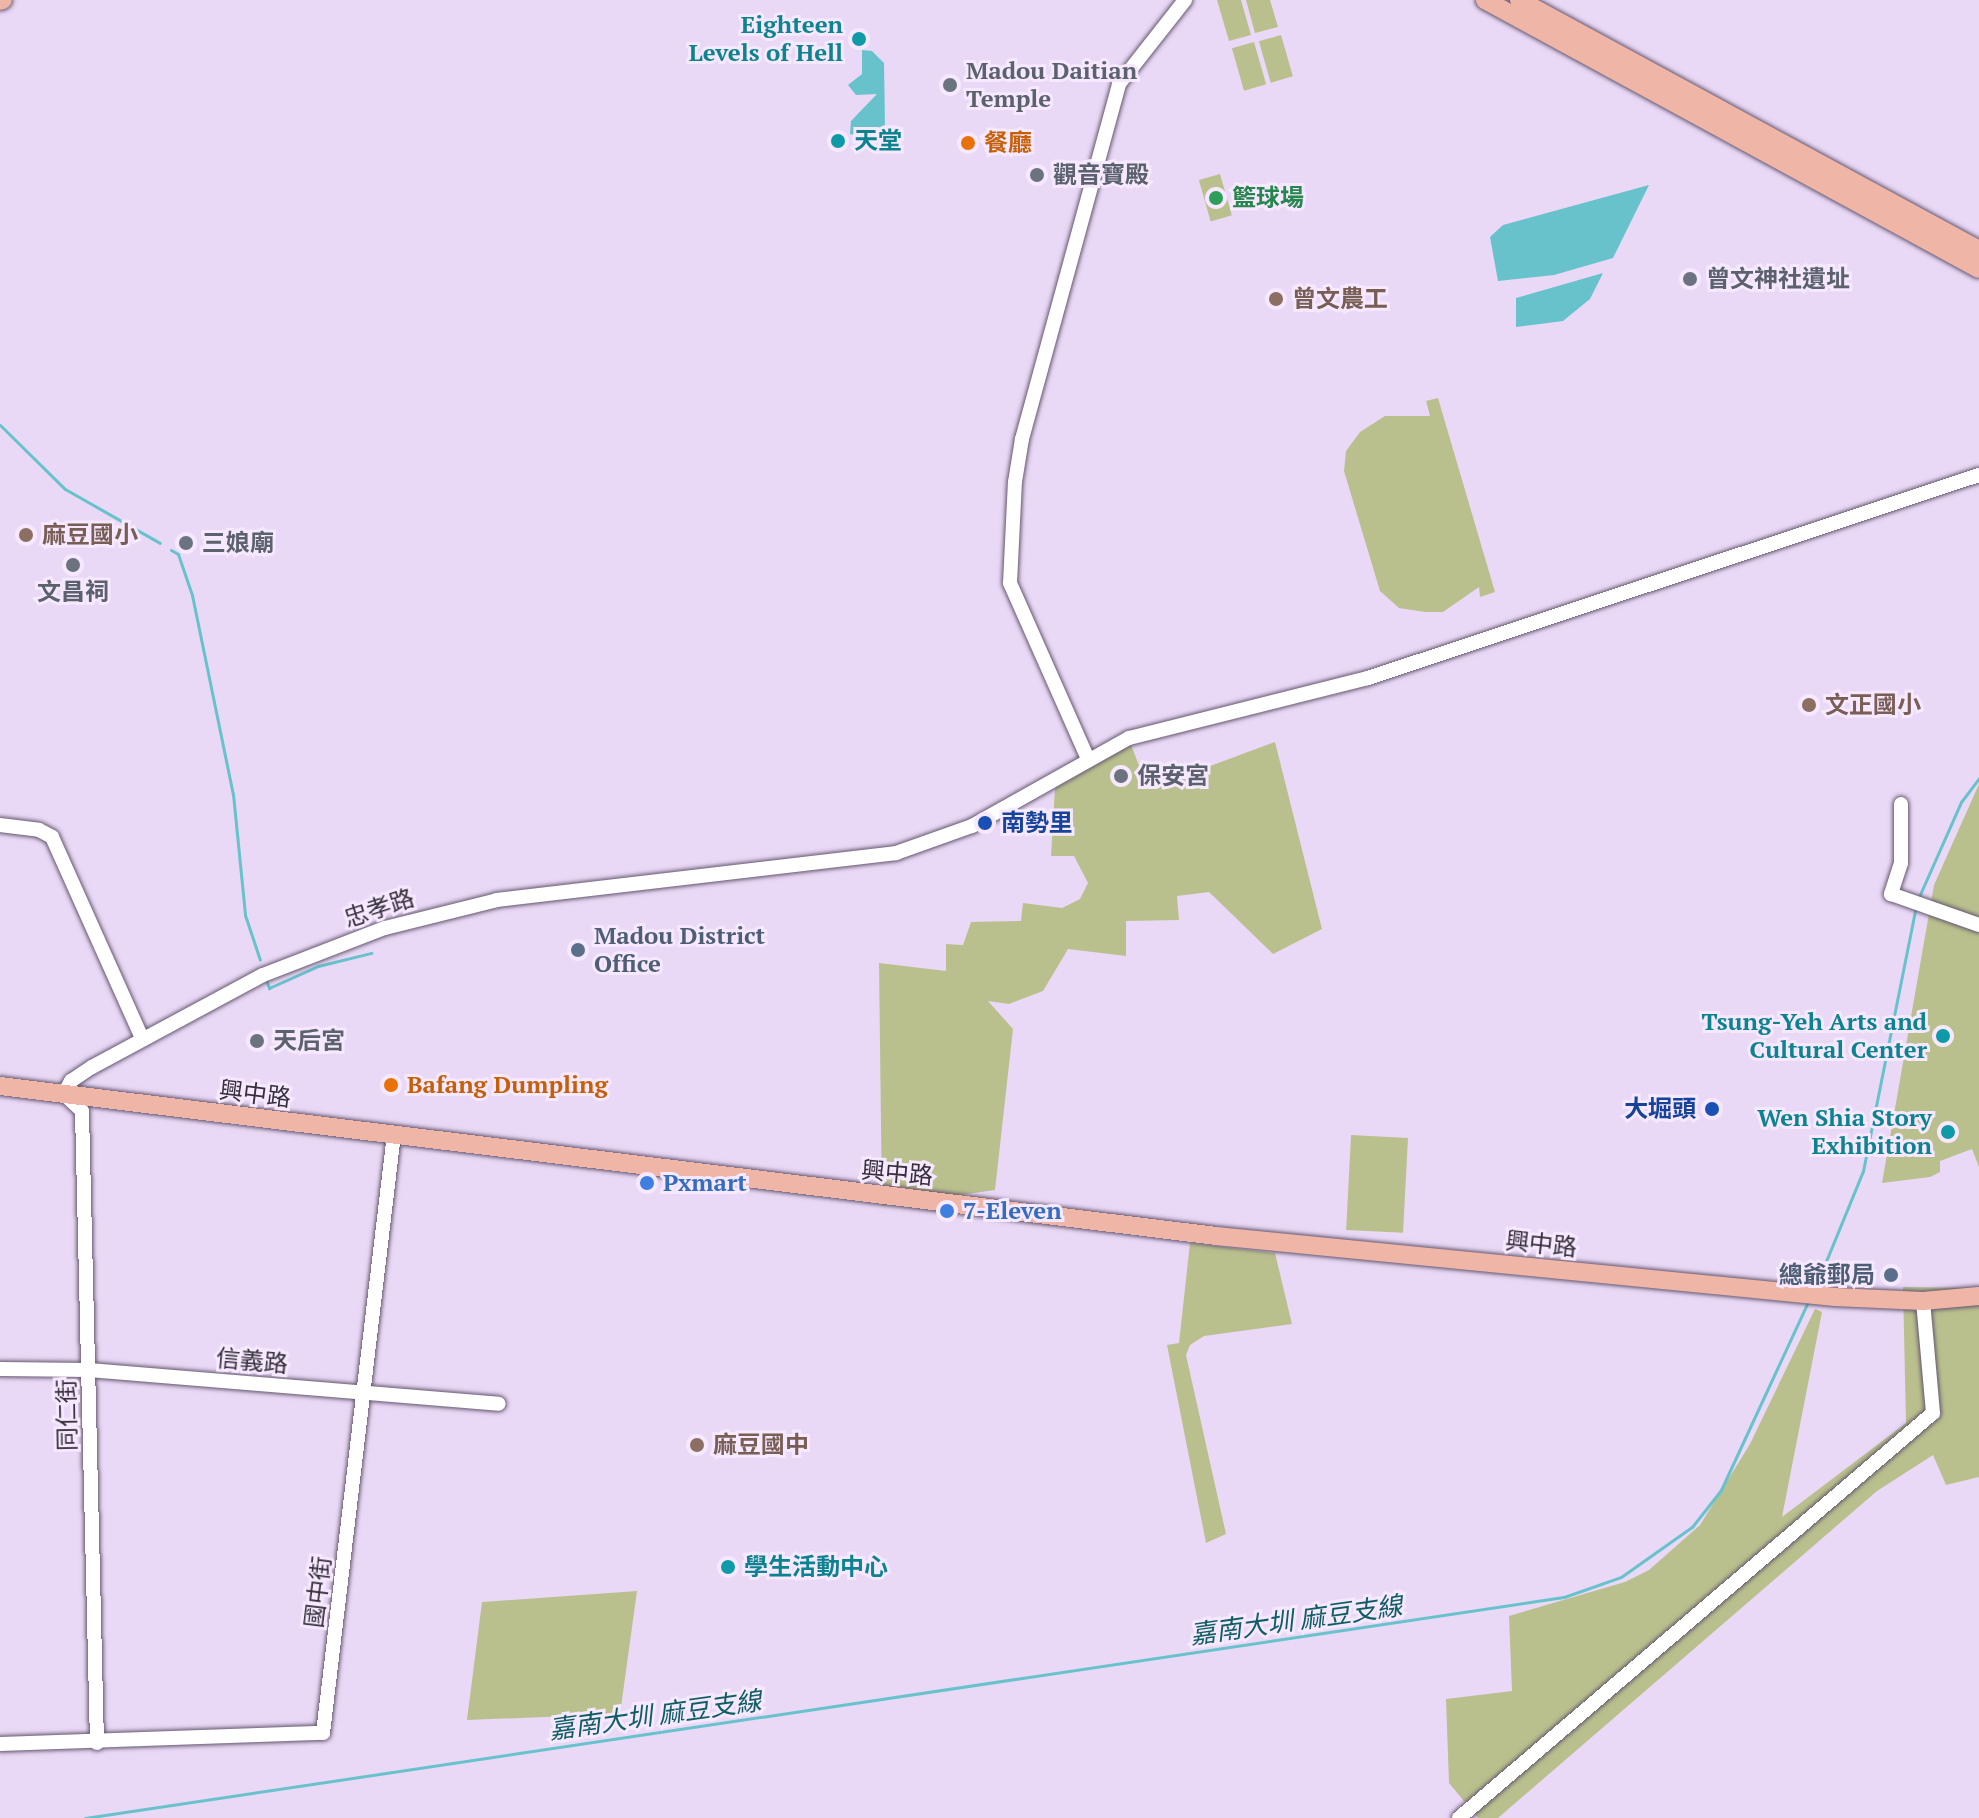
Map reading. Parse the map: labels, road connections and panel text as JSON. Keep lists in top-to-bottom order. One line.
{"streets":{"main road":["興中路"],"street":["忠孝路","信義路","同仁街","國中街"]},"crossings":[["忠孝路","興中路"],["忠孝路","同仁街"],["興中路","同仁街"],["興中路","國中街"],["信義路","同仁街"],["信義路","國中街"],["同仁街","國中街"]],"water":["嘉南大圳 麻豆支線"],"places":["Eighteen Levels of Hell","Madou Daitian Temple","天堂","餐廳","觀音寶殿","籃球場","曾文神社遺址","曾文農工","麻豆國小","三娘廟","文昌祠","文正國小","保安宮","南勢里","Madou District Office","Tsung-Yeh Arts and Cultural Center","天后宮","Bafang Dumpling","大堀頭","Wen Shia Story Exhibition","Pxmart","7-Eleven","總爺郵局","麻豆國中","學生活動中心"]}
